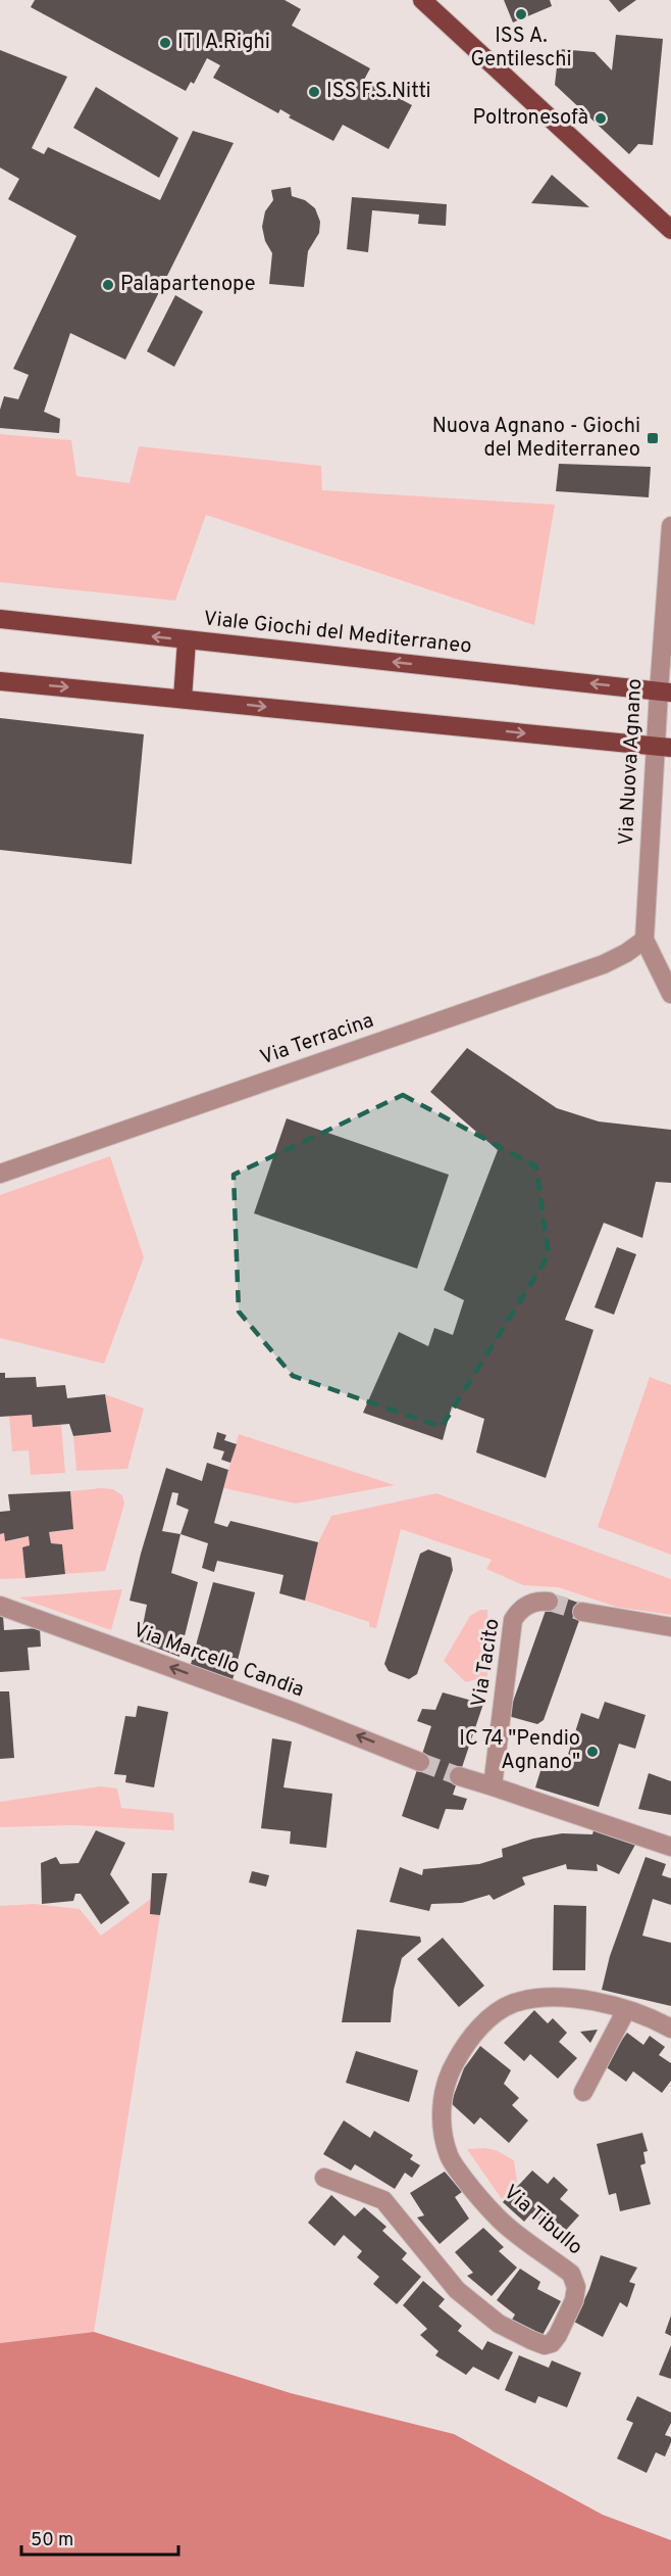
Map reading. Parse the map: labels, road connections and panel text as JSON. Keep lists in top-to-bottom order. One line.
{"streets":{"main road":["Viale Giochi del Mediterraneo"],"street":["Via Nuova Agnano","Via Terracina","Via Marcello Candia","Via Tacito","Via Tibullo"]},"crossings":[["Viale Giochi del Mediterraneo","Via Nuova Agnano"],["Via Nuova Agnano","Via Terracina"]],"one_way":["Via Marcello Candia"],"places":{"other":["ISS A. Gentileschi","ITI A.Righi","ISS F.S.Nitti","Poltronesofà","Palapartenope","IC 74 \"Pendio Agnano\""],"transit":["Nuova Agnano - Giochi del Mediterraneo"]},"scale_bar":"50 m"}
